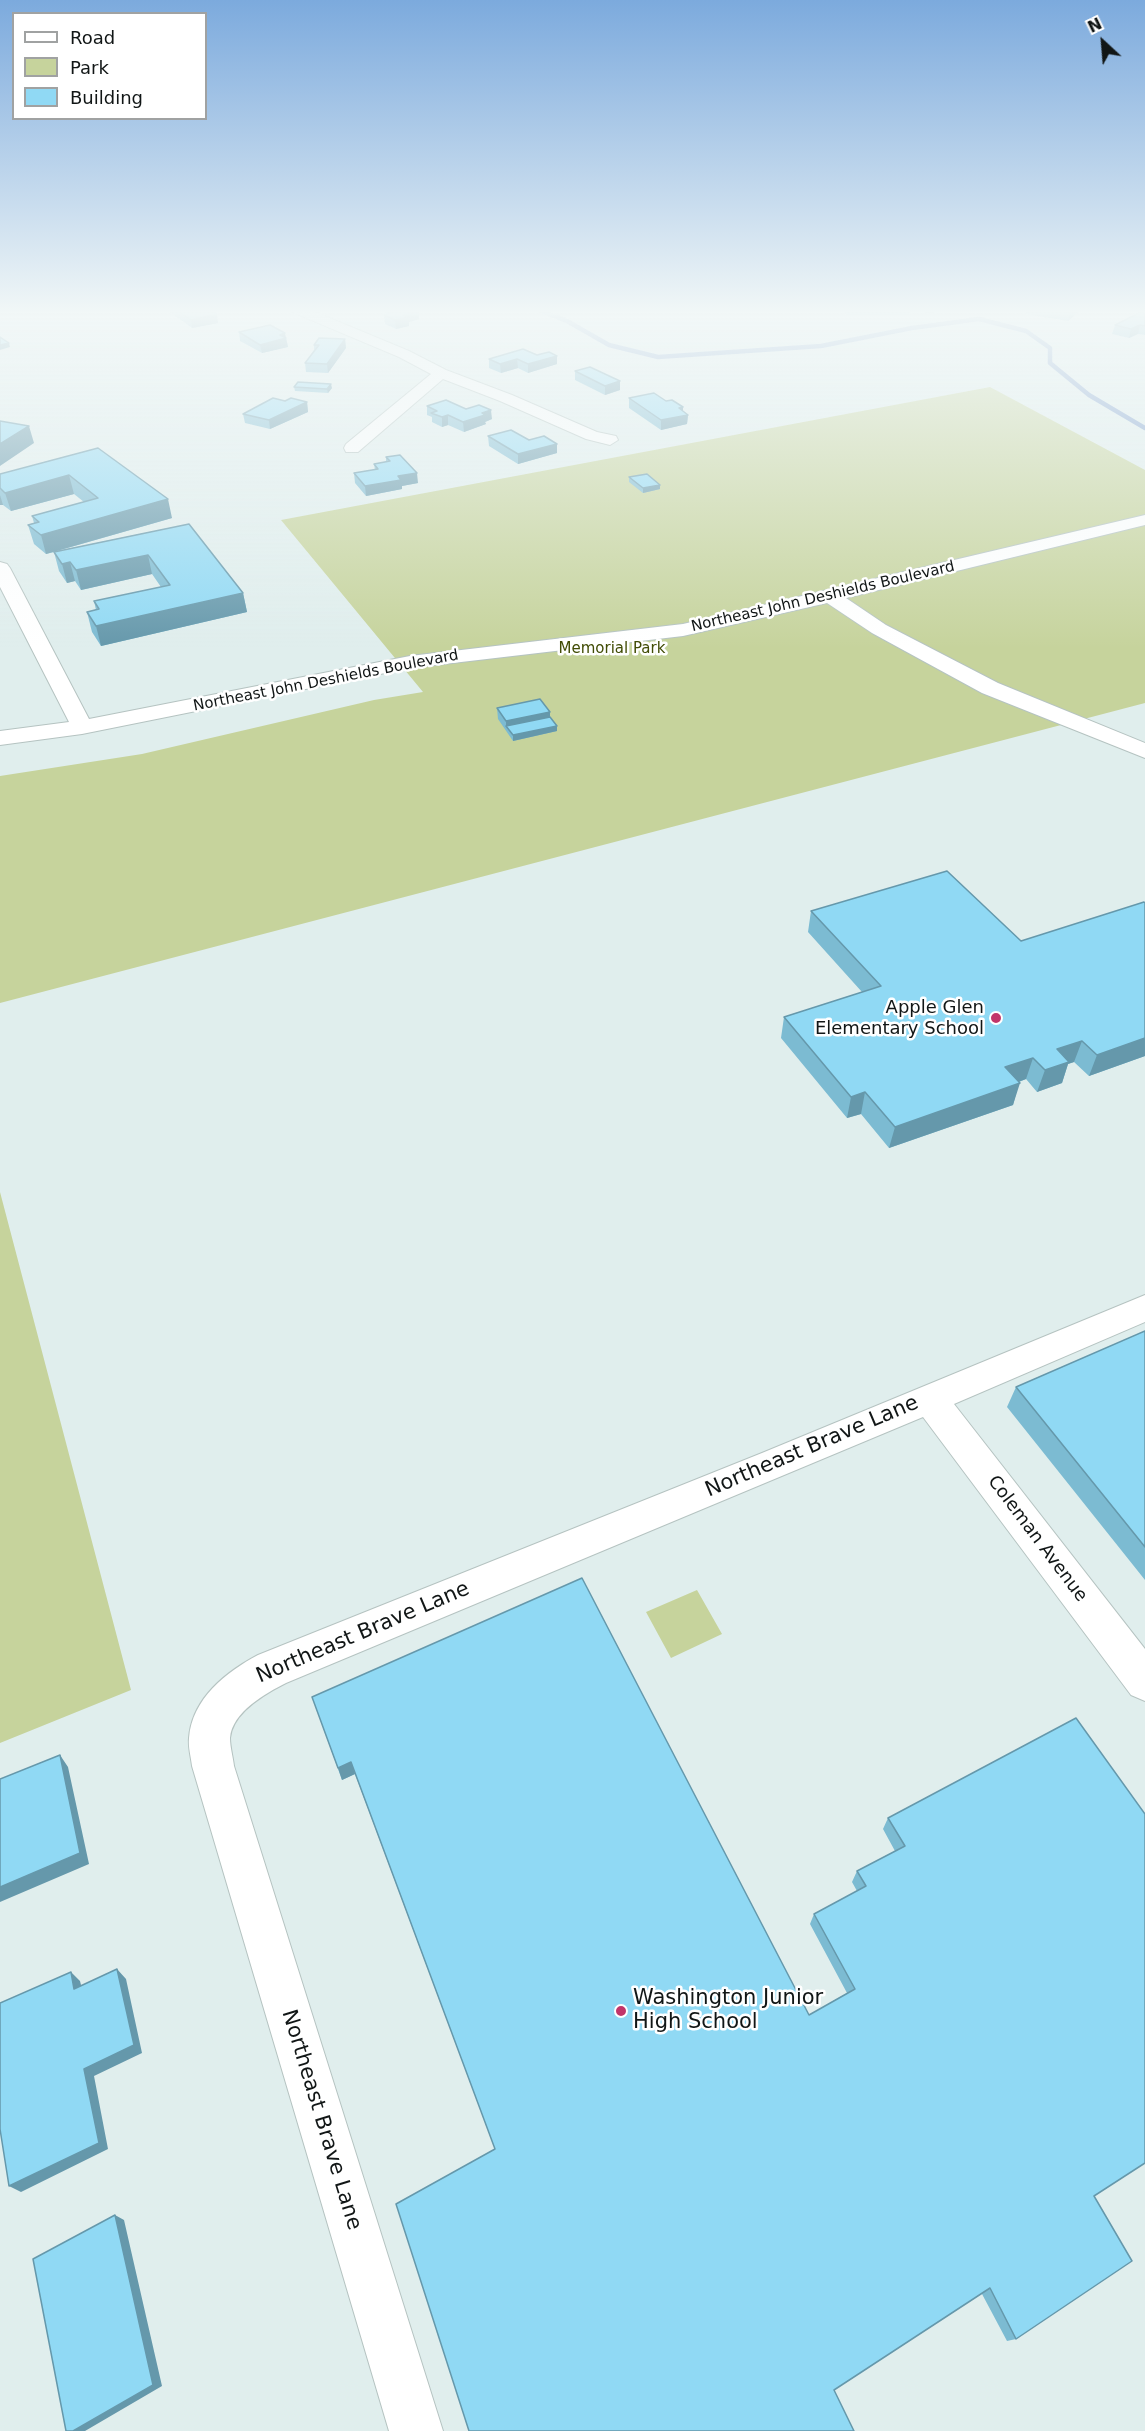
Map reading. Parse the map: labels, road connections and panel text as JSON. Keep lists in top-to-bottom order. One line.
{"streets":{"street":["Northeast John Deshields Boulevard","Northeast Brave Lane","Coleman Avenue"]},"crossings":[["Northeast Brave Lane","Coleman Avenue"]],"parks":["Memorial Park"],"places":["Apple Glen Elementary School","Washington Junior High School"],"legend":["Road","Park","Building"],"north":"top left"}
